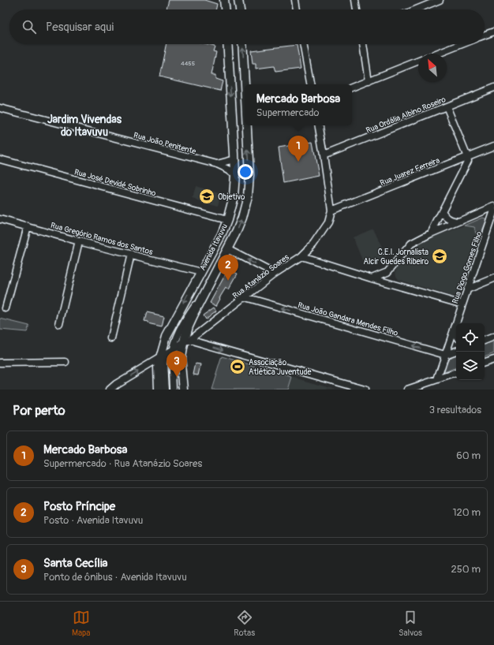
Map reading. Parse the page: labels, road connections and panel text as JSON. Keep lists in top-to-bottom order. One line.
{"streets":{"main road":["Avenida Itavuvu"],"street":["Rua Ordália Albino Roseiro","Rua João Penitente","Rua Juarez Ferreira","Rua José Devidé Sobrinho","Rua Gregório Ramos dos Santos","Rua Diogo Gomes Filho","Rua Atanázio Soares","Rua João Gandara Mendes Filho"]},"crossings":[["Rua Ordália Albino Roseiro","Rua Atanázio Soares"],["Rua João Penitente","Avenida Itavuvu"],["Rua Juarez Ferreira","Rua Atanázio Soares"],["Rua José Devidé Sobrinho","Avenida Itavuvu"],["Rua Gregório Ramos dos Santos","Avenida Itavuvu"],["Avenida Itavuvu","Rua Atanázio Soares"],["Rua Diogo Gomes Filho","Rua João Gandara Mendes Filho"],["Rua Atanázio Soares","Rua João Gandara Mendes Filho"]],"districts":["Jardim Vivendas do Itavuvu"],"places":{"school or university":["Objetivo","C.E.I. Jornalista Alcir Guedes Ribeiro"],"sports":["Associação Atlética Juventude"]},"house_numbers":["4455"],"north":"top left","page":{"search":"Pesquisar aqui","popup":["Mercado Barbosa","Supermercado"],"pins":["1","2","3"],"heading":["Por perto","3 resultados"],"list":[{"mark":"1","name":"Mercado Barbosa","note":"Supermercado · Rua Atanázio Soares","value":"60 m"},{"mark":"2","name":"Posto Príncipe","note":"Posto · Avenida Itavuvu","value":"120 m"},{"mark":"3","name":"Santa Cecília","note":"Ponto de ônibus · Avenida Itavuvu","value":"250 m"}],"nav":["Mapa","Rotas","Salvos"]}}
